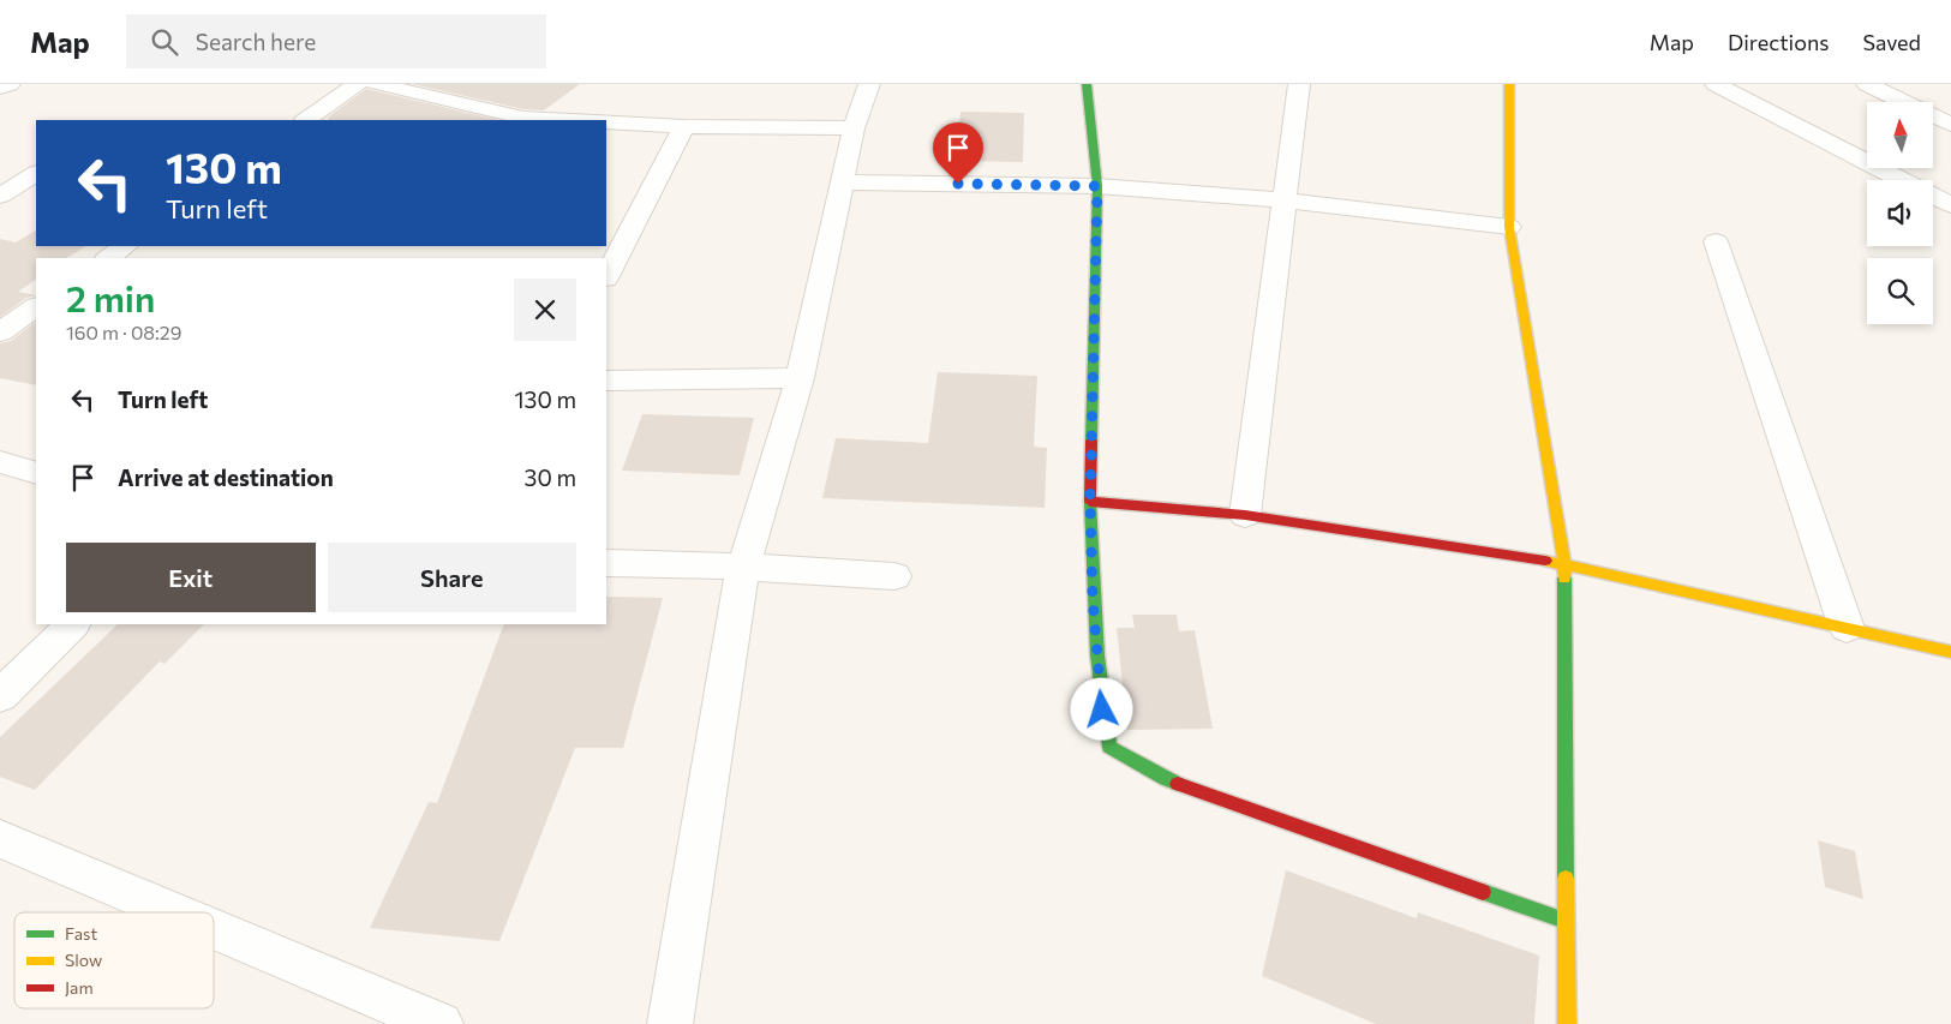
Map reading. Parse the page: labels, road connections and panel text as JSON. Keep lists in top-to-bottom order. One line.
{"legend":["Fast","Slow","Jam"],"north":"top","page":{"header":"Map","search":"Search here","nav":["Map","Directions","Saved"],"turn":["130 m","Turn left"],"heading":["2 min","160 m · 08:29"],"list":[{"name":"Turn left","value":"130 m"},{"name":"Arrive at destination","value":"30 m"}],"buttons":["Exit","Share"]}}
